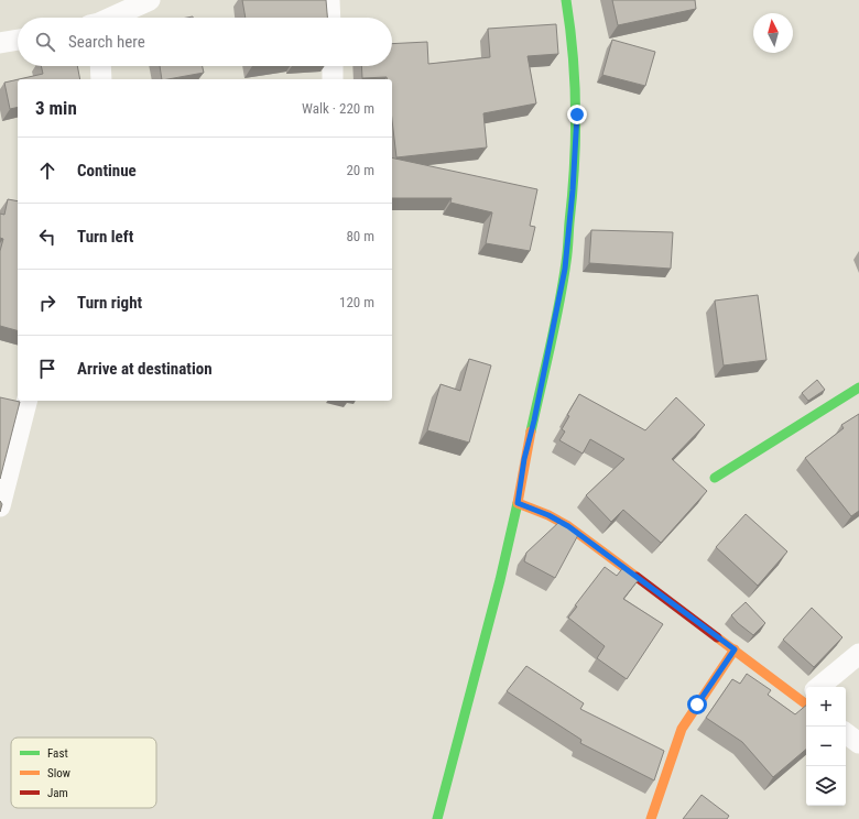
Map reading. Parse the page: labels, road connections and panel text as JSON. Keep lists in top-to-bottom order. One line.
{"legend":["Fast","Slow","Jam"],"north":"top","page":{"search":"Search here","heading":["3 min","Walk · 220 m"],"list":[["Continue","20 m"],["Turn left","80 m"],["Turn right","120 m"],"Arrive at destination"],"map_buttons":["+","−"]}}
